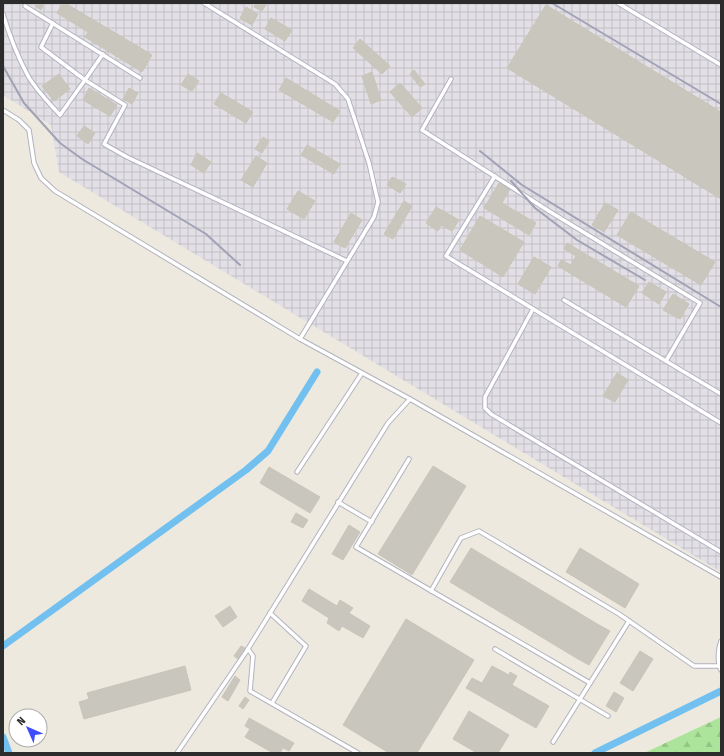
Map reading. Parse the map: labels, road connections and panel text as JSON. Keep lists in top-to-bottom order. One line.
{"north":"top left"}
